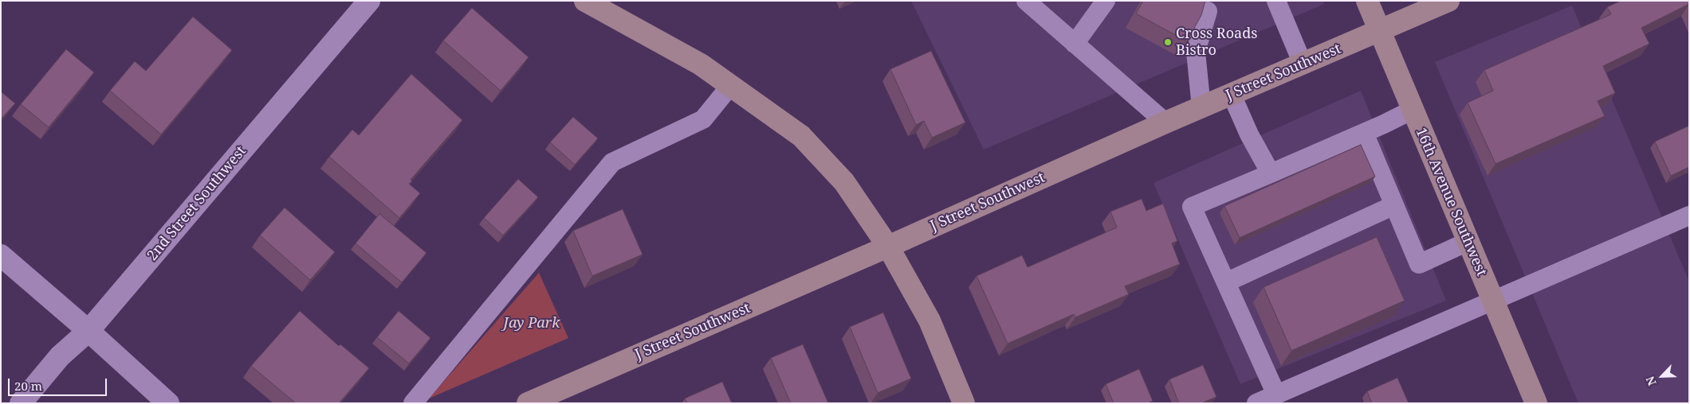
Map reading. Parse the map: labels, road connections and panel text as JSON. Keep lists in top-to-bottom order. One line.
{"streets":{"main road":["J Street Southwest","16th Avenue Southwest"],"street":["2nd Street Southwest"]},"crossings":[["J Street Southwest","16th Avenue Southwest"]],"parks":["Jay Park"],"places":["Cross Roads Bistro"],"scale_bar":"20 m","north":"bottom left"}
